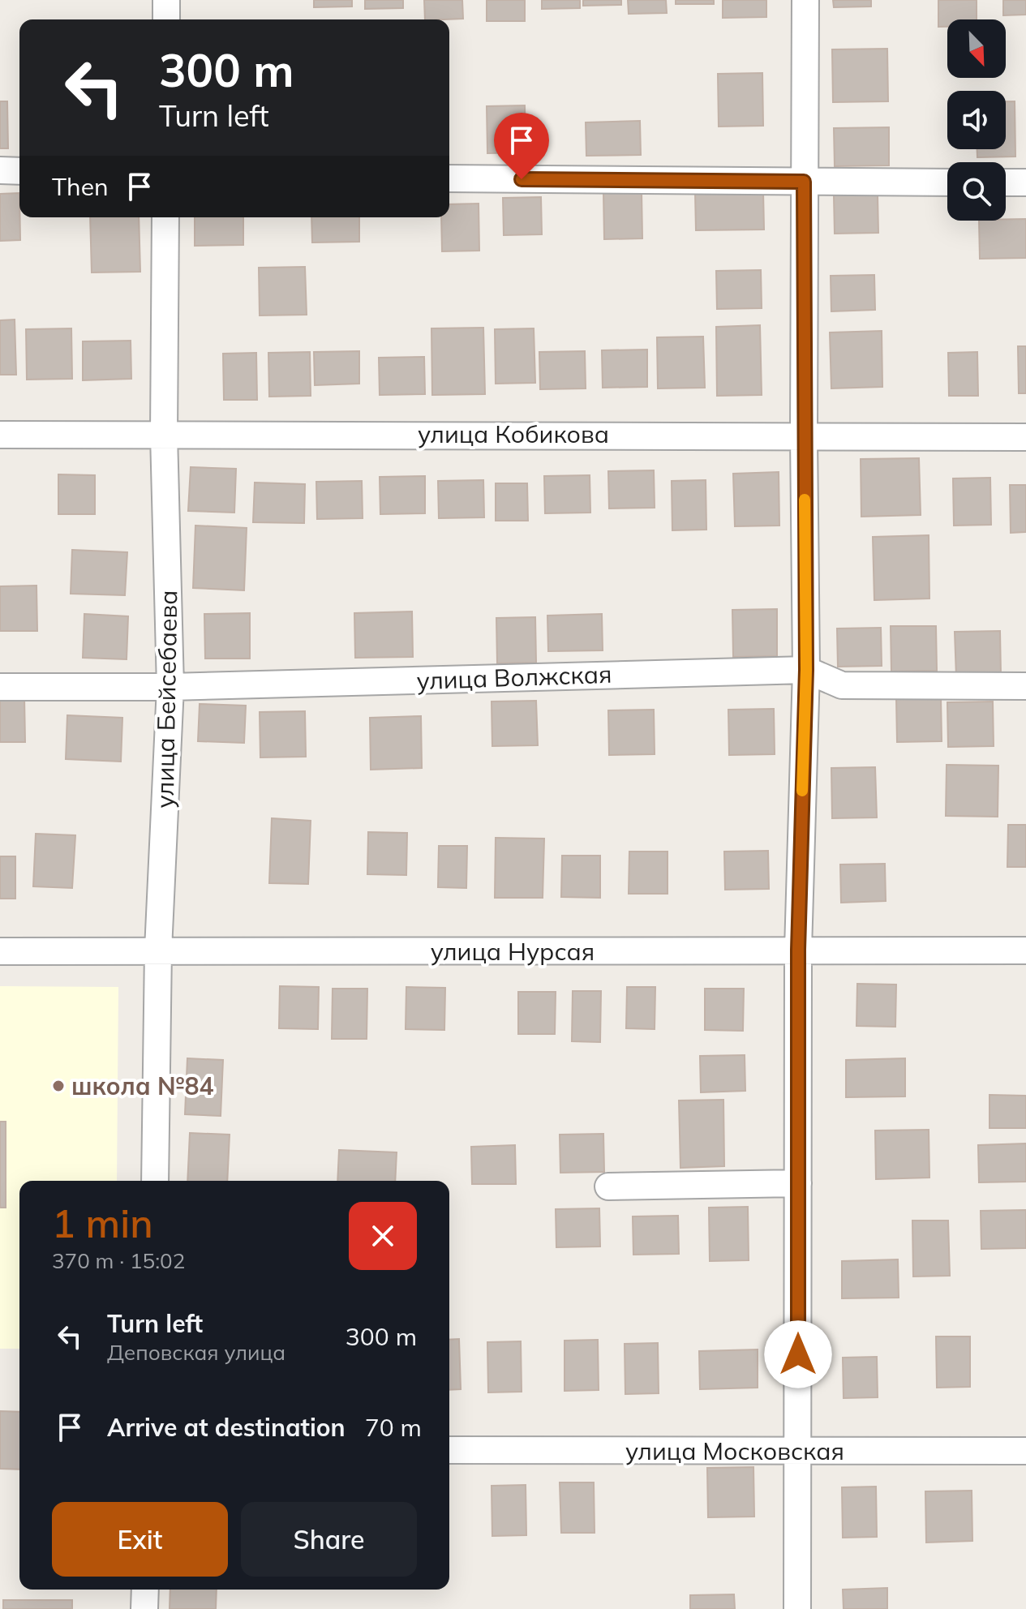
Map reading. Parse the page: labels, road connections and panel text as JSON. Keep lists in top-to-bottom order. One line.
{"streets":{"street":["улица Кобикова","улица Волжская","улица Бейсебаева","улица Нурсая","улица Московская"]},"crossings":[["улица Кобикова","улица Бейсебаева"],["улица Волжская","улица Бейсебаева"],["улица Бейсебаева","улица Нурсая"]],"places":["школа №84"],"north":"bottom right","page":{"turn":["300 m","Turn left"],"then":"Then","heading":["1 min","370 m · 15:02"],"list":[{"name":"Turn left","note":"Деповская улица","value":"300 m"},{"name":"Arrive at destination","value":"70 m"}],"buttons":["Exit","Share"]}}
